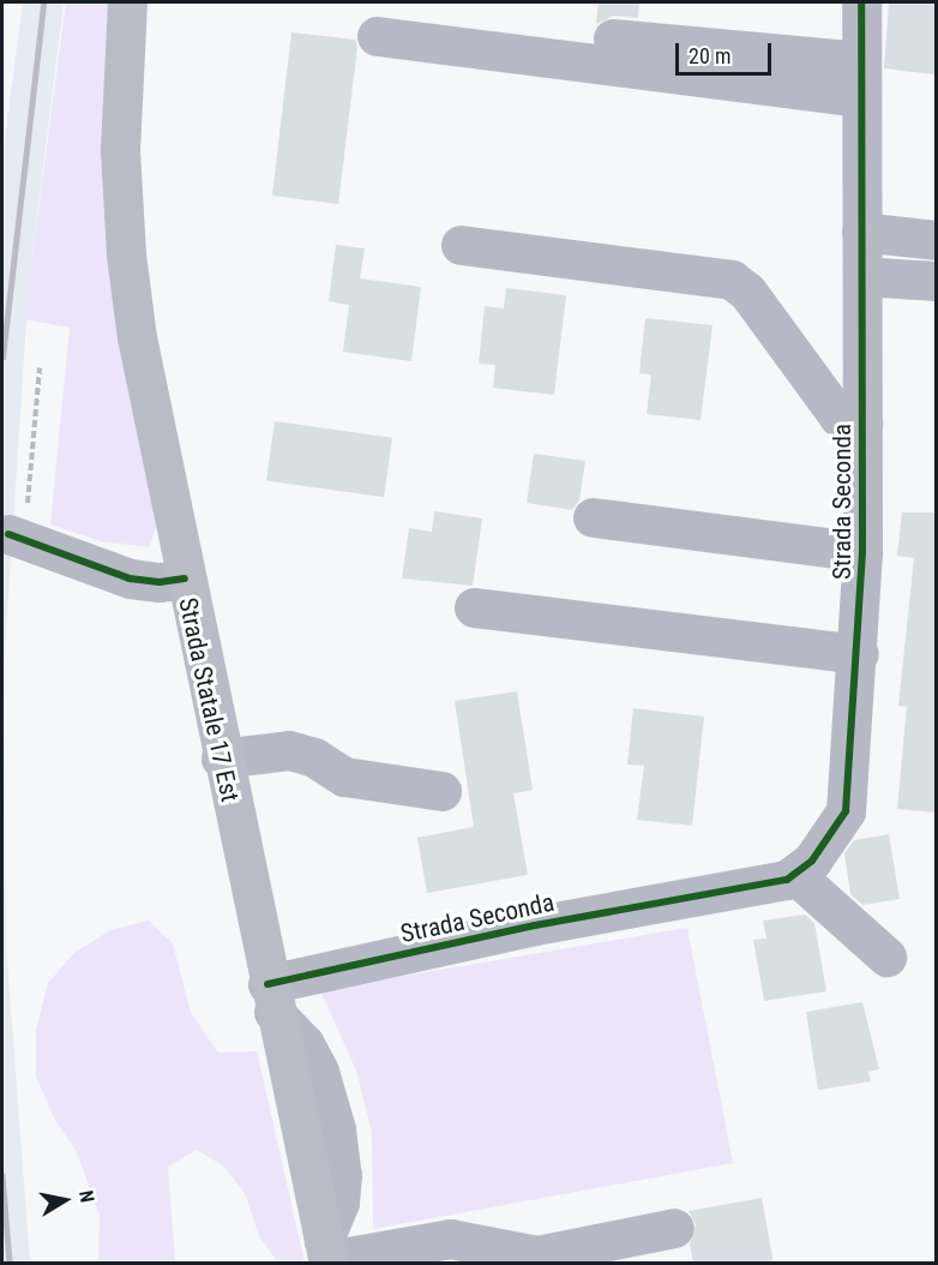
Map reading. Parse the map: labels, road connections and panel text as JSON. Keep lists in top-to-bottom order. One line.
{"streets":{"main road":["Strada Statale 17 Est"],"street":["Strada Seconda"]},"crossings":[["Strada Seconda","Strada Statale 17 Est"]],"scale_bar":"20 m","north":"right"}
